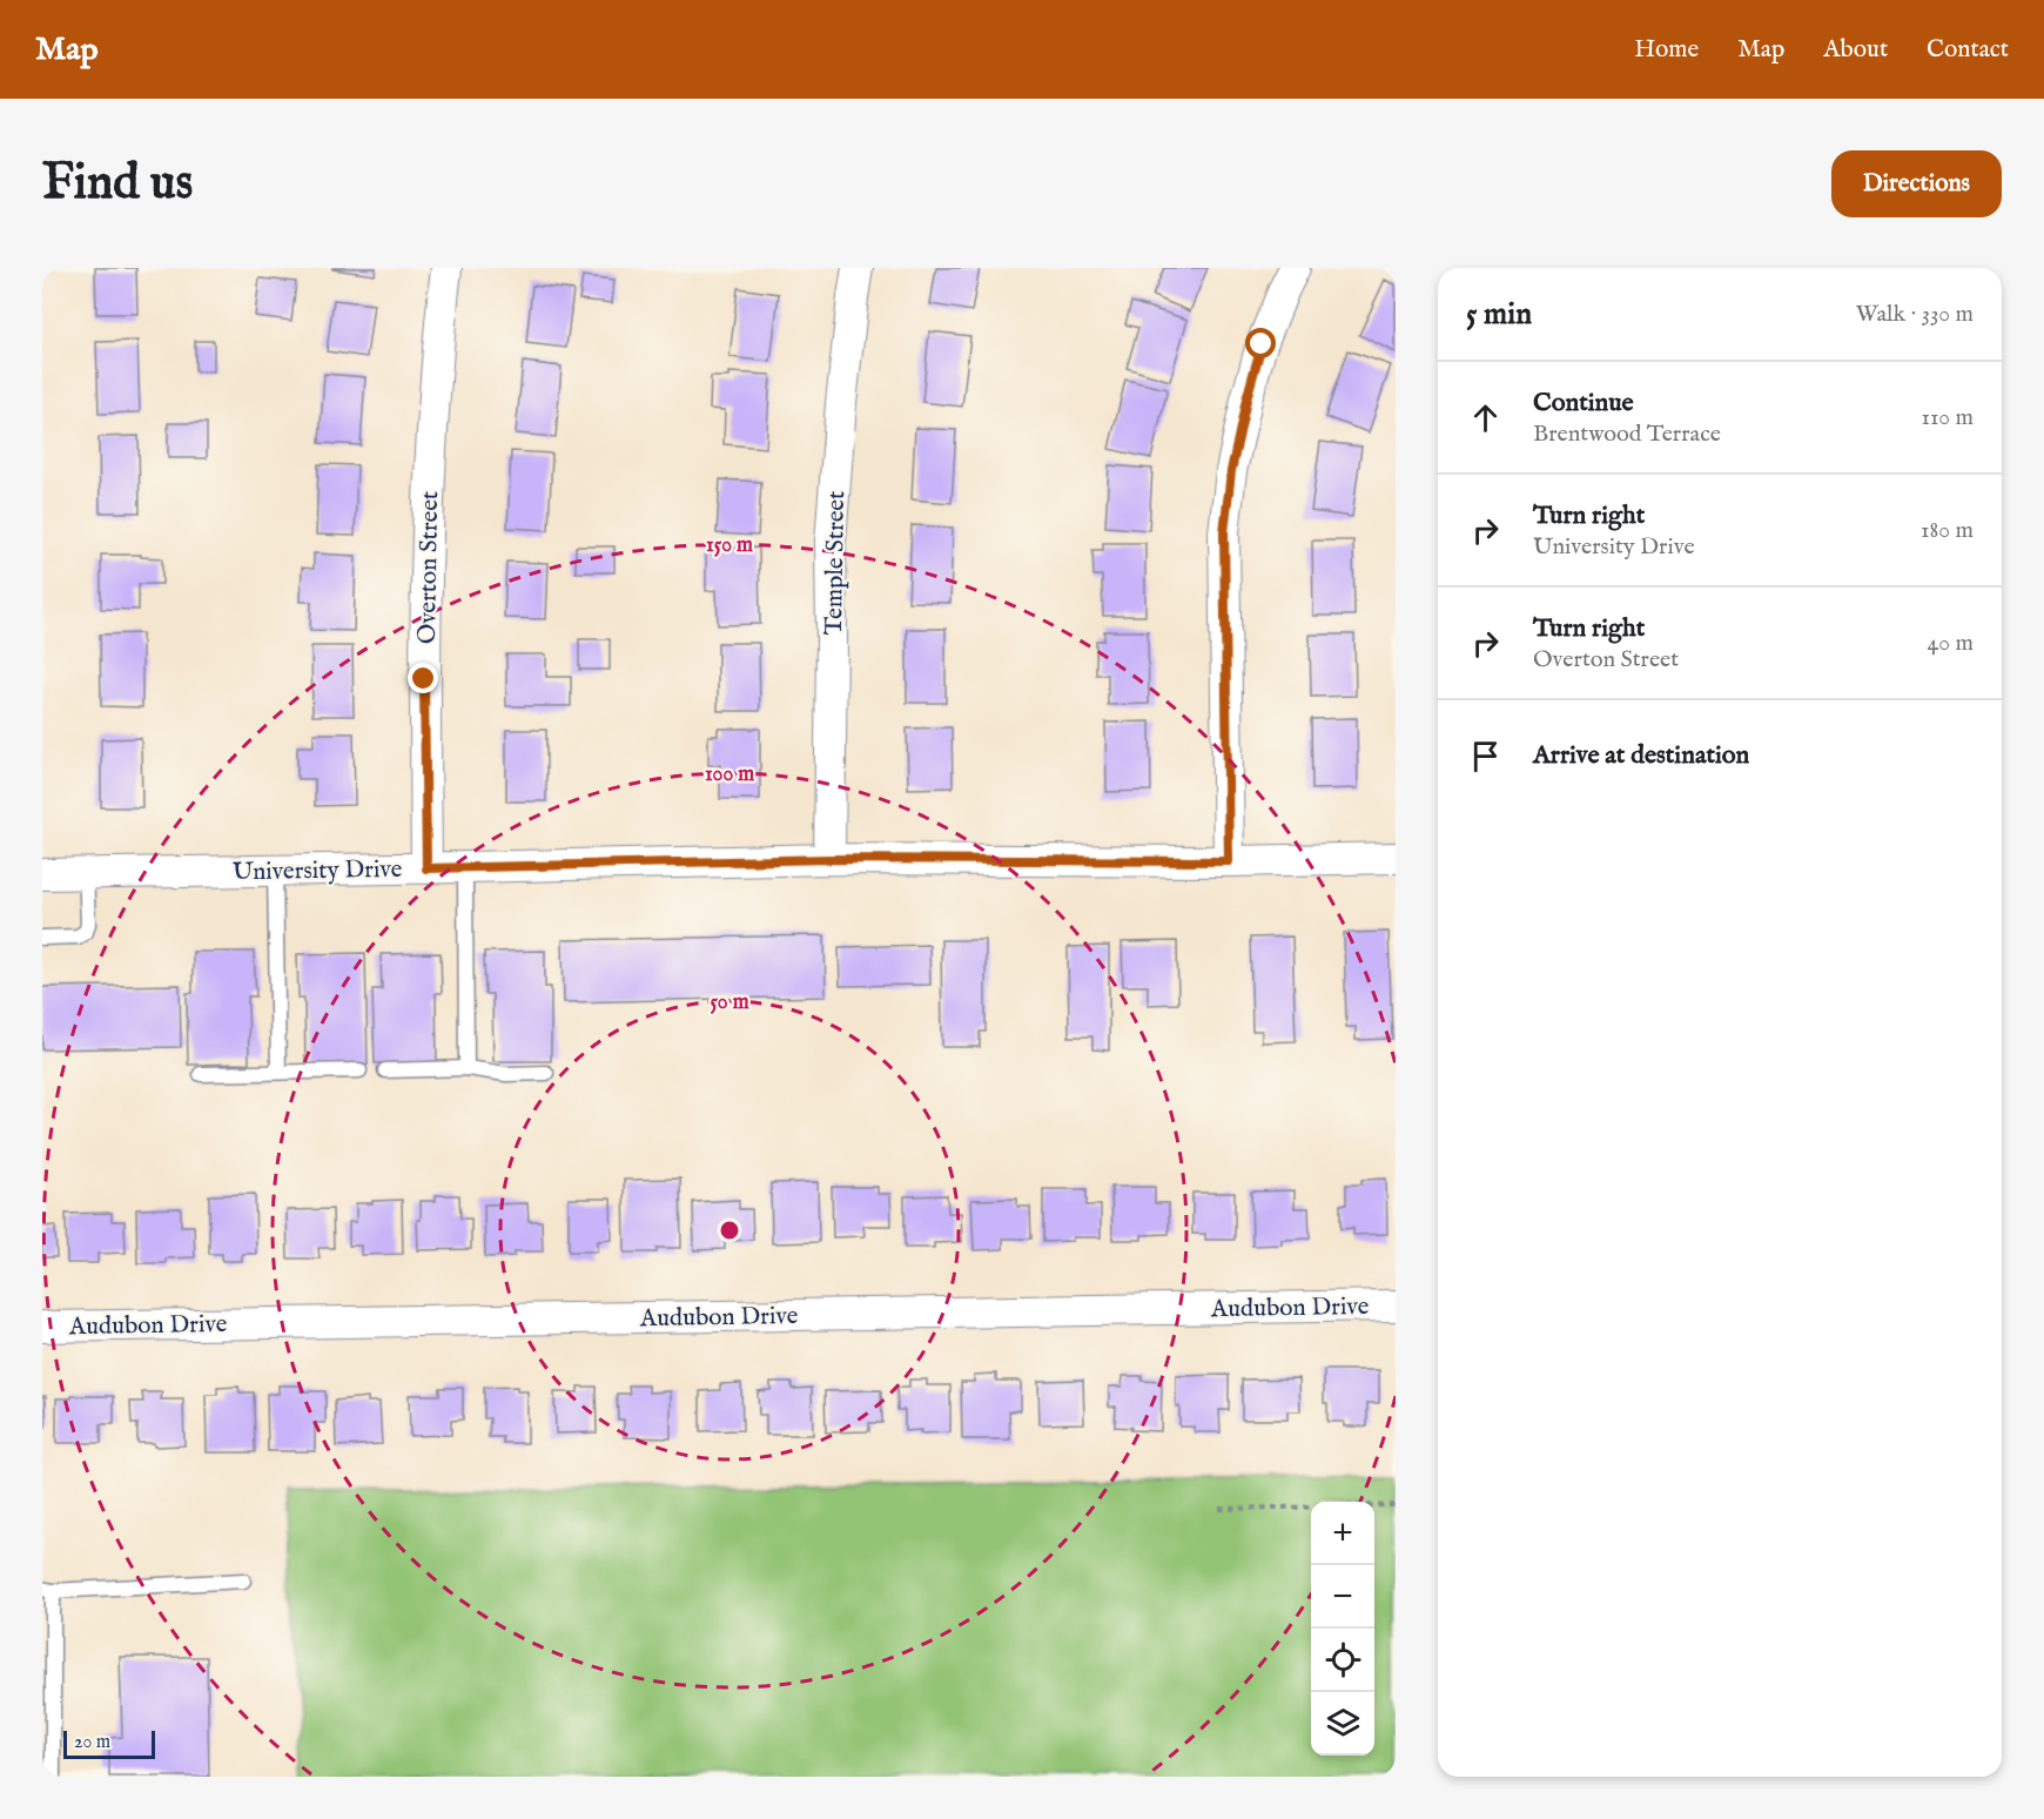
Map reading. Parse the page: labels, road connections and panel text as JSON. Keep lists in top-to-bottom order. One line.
{"streets":{"street":["Temple Street","Overton Street","University Drive","Audubon Drive"]},"crossings":[["Temple Street","University Drive"],["Overton Street","University Drive"]],"scale_bar":"20 m","page":{"header":"Map","nav":["Home","Map","About","Contact"],"buttons":"Directions","title":"Find us","heading":["5 min","Walk · 330 m"],"list":[["Continue","Brentwood Terrace","110 m"],["Turn right","University Drive","180 m"],["Turn right","Overton Street","40 m"],"Arrive at destination"],"map_buttons":["+","−"],"scale":"20 m"},"rings":["150 m","100 m","50 m"]}
